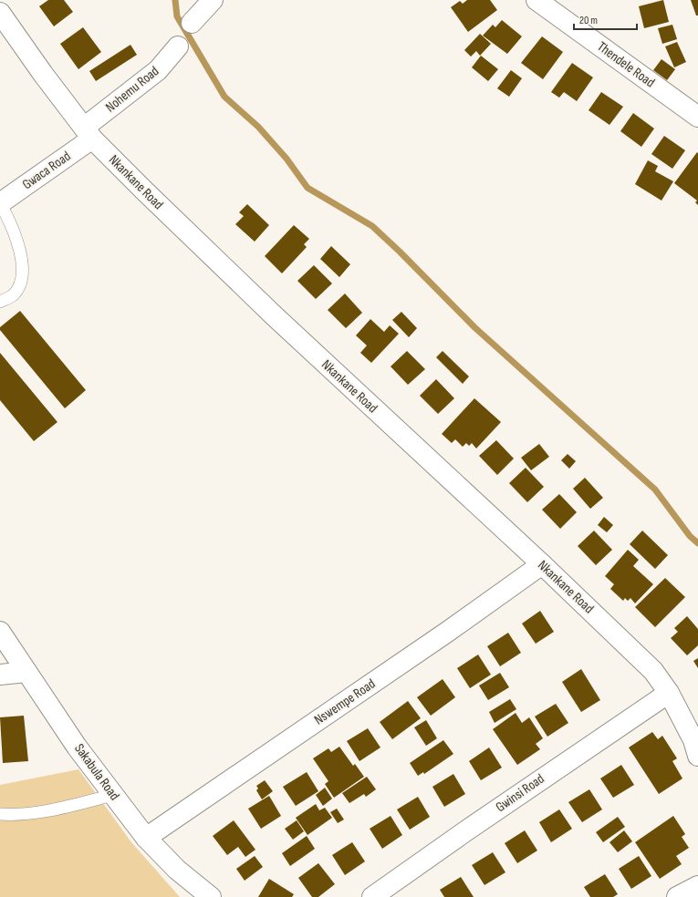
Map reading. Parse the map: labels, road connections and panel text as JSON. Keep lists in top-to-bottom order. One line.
{"streets":{"street":["Thendele Road","Nohemu Road","Gwaca Road","Nkankane Road","Nswempe Road","Sakabula Road","Gwinsi Road"]},"crossings":[["Nohemu Road","Gwaca Road"],["Nohemu Road","Nkankane Road"],["Gwaca Road","Nkankane Road"],["Nkankane Road","Nswempe Road"],["Nkankane Road","Gwinsi Road"],["Nswempe Road","Sakabula Road"]],"scale_bar":"20 m"}
